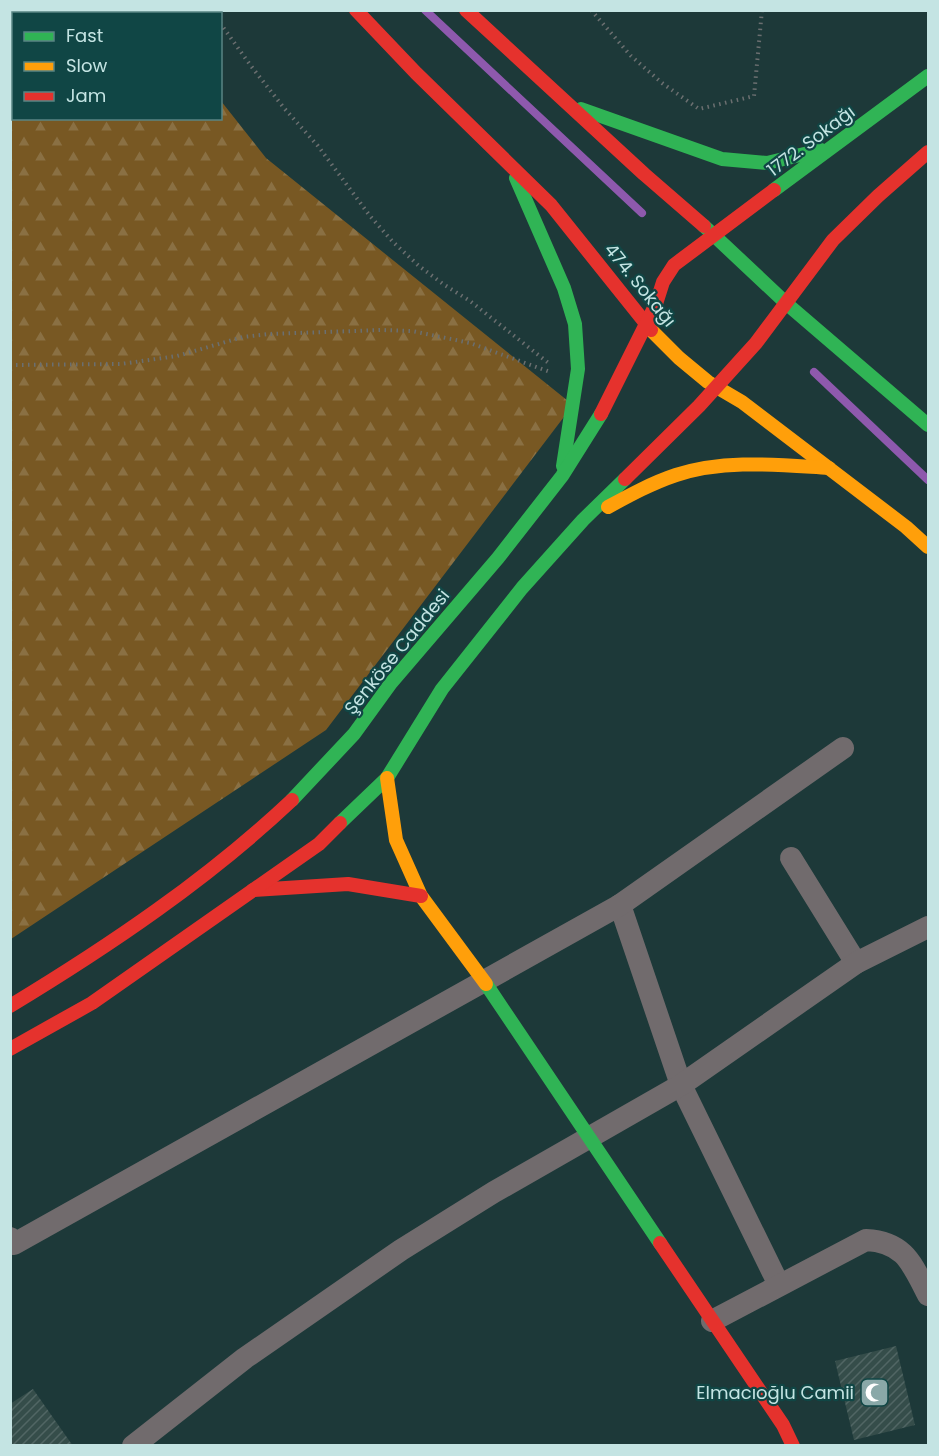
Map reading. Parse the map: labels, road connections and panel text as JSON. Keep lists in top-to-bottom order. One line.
{"streets":{"street":["1772. Sokağı","474. Sokağı","Şenköse Caddesi"]},"crossings":[["1772. Sokağı","Şenköse Caddesi"],["474. Sokağı","Şenköse Caddesi"]],"places":{"mosque":["Elmacıoğlu Camii"]},"legend":["Fast","Slow","Jam"]}
